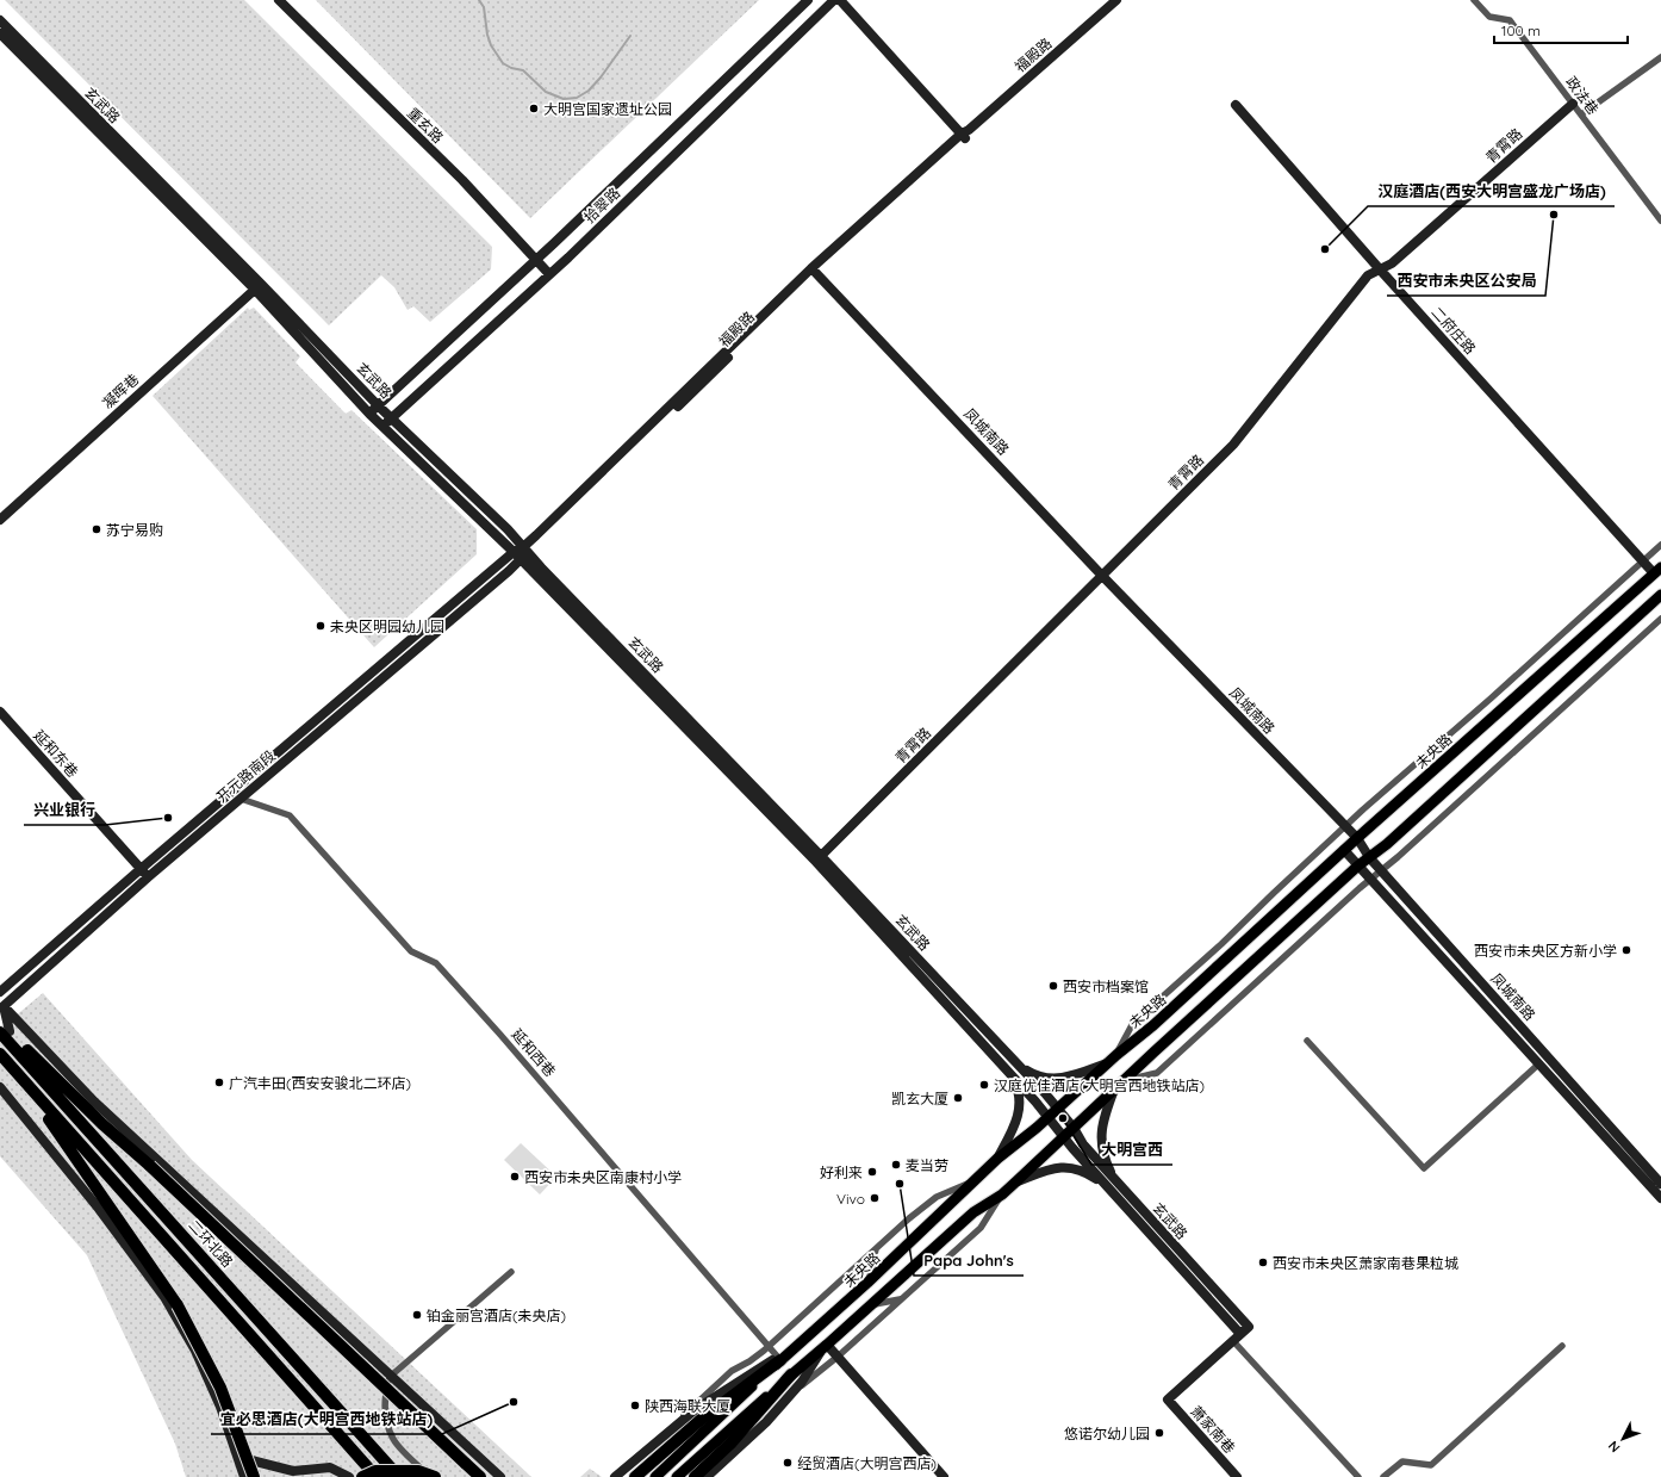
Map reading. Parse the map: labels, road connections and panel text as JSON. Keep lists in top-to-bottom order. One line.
{"streets":{"highway":["二环北路"],"main road":["未央路"],"street":["福殿路","政法巷","玄武路","重玄路","青霄路","拾翠路","二府庄路","凝晖巷","凤城南路","延和东巷","开元路南段","延和西巷","萧家南巷"]},"crossings":[["福殿路","玄武路"],["福殿路","凤城南路"],["福殿路","开元路南段"],["政法巷","青霄路"],["玄武路","青霄路"],["玄武路","拾翠路"],["玄武路","凝晖巷"],["玄武路","未央路"],["玄武路","开元路南段"],["玄武路","萧家南巷"],["重玄路","拾翠路"],["青霄路","二府庄路"],["青霄路","凤城南路"],["二府庄路","未央路"],["凤城南路","未央路"],["未央路","延和西巷"],["延和东巷","开元路南段"],["开元路南段","延和西巷"]],"places":["大明宫国家遗址公园","西安市未央区公安局","汉庭酒店(西安大明宫盛龙广场店)","苏宁易购","未央区明园幼儿园","兴业银行","西安市未央区方新小学","西安市档案馆","广汽丰田(西安安骏北二环店)","汉庭优佳酒店(大明宫西地铁站店)","凯玄大厦","大明宫西","麦当劳","好利来","西安市未央区南康村小学","Papa John's","Vivo","西安市未央区萧家南巷果粒城","铂金丽宫酒店(未央店)","宜必思酒店(大明宫西地铁站店)","陕西海联大厦","悠诺尔幼儿园","经贸酒店(大明宫西店)"],"scale_bar":"100 m","north":"bottom left"}
